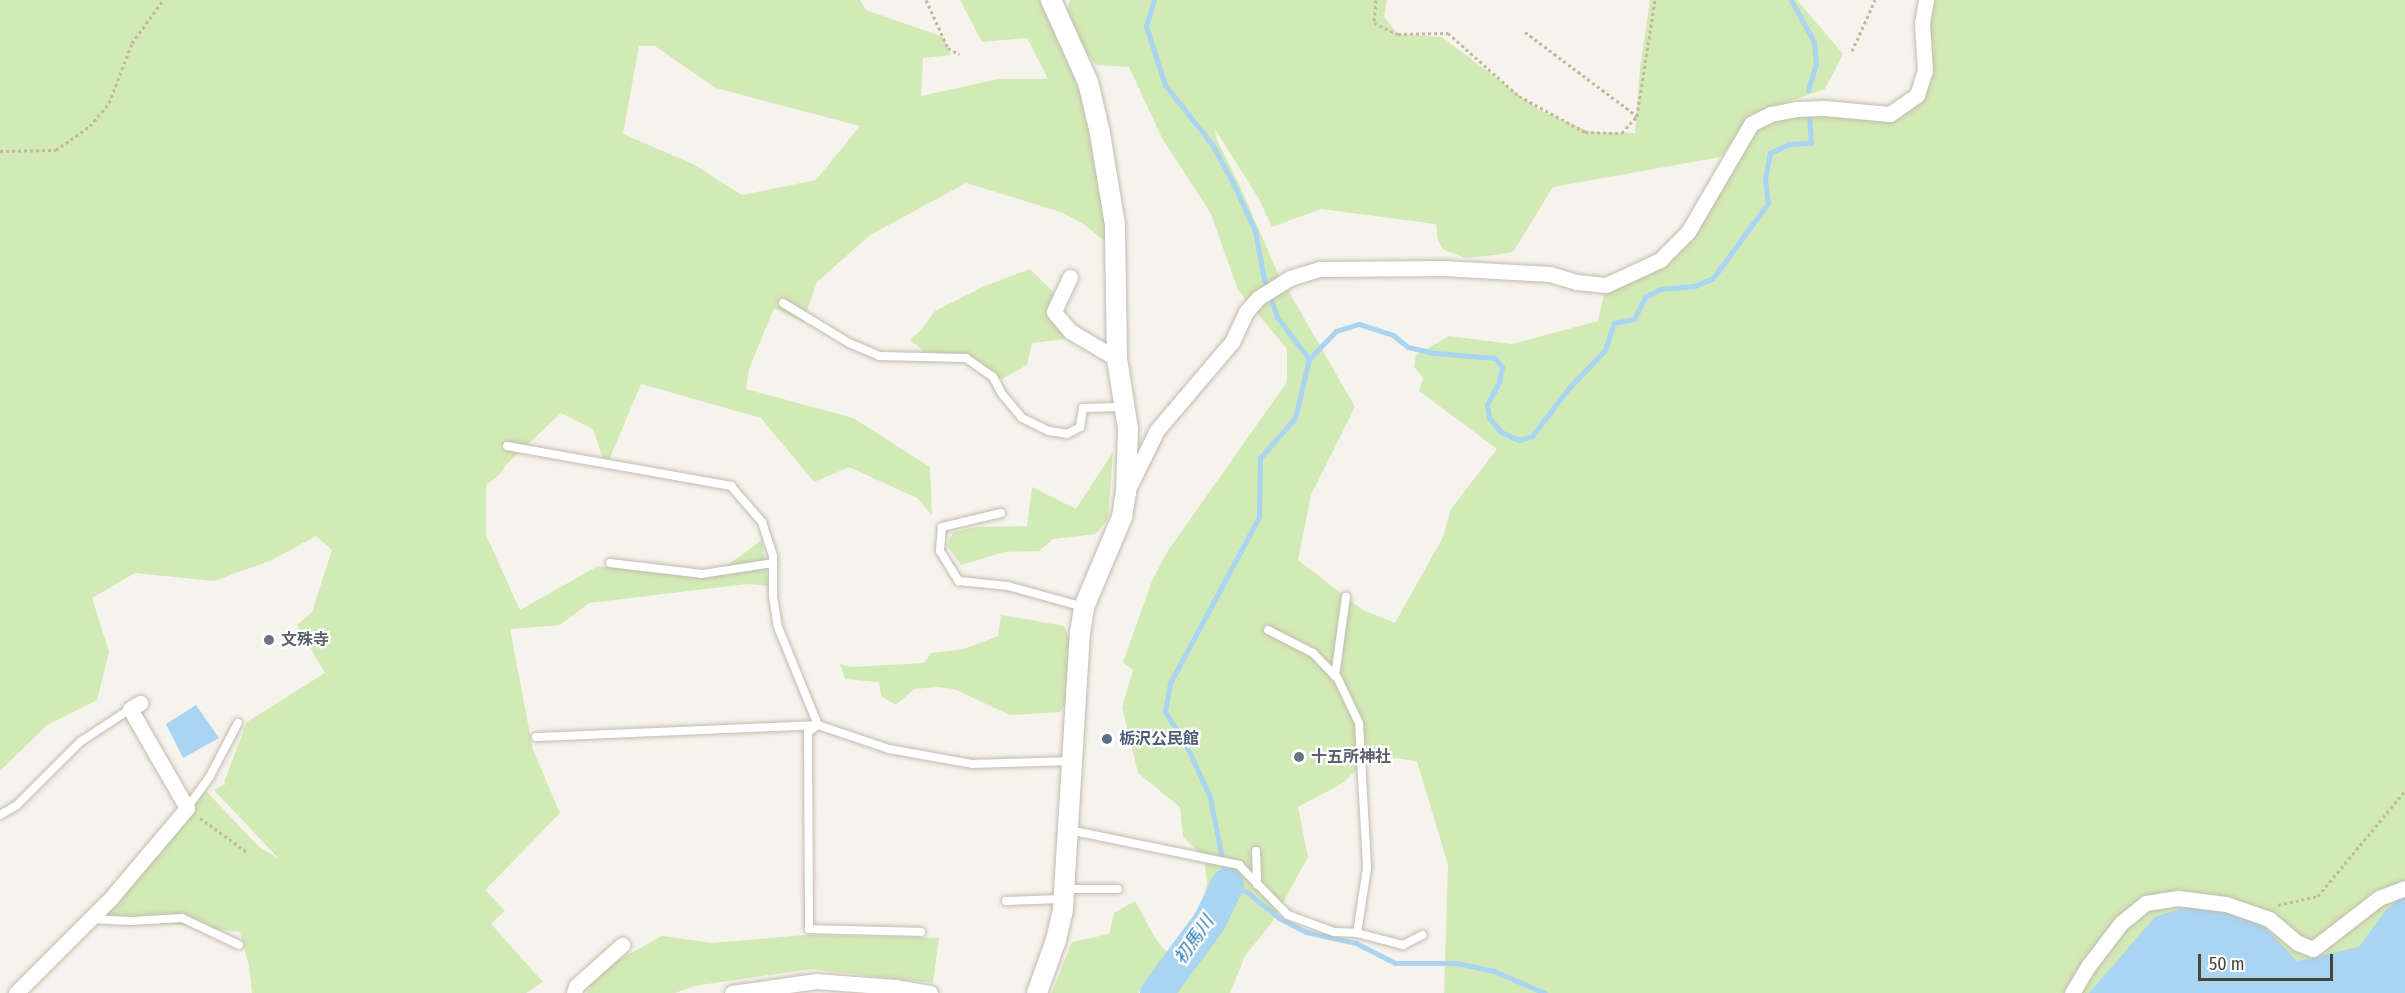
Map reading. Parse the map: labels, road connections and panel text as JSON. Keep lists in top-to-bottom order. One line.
{"water":["初馬川"],"places":["文殊寺","栃沢公民館","十五所神社"],"scale_bar":"50 m"}
